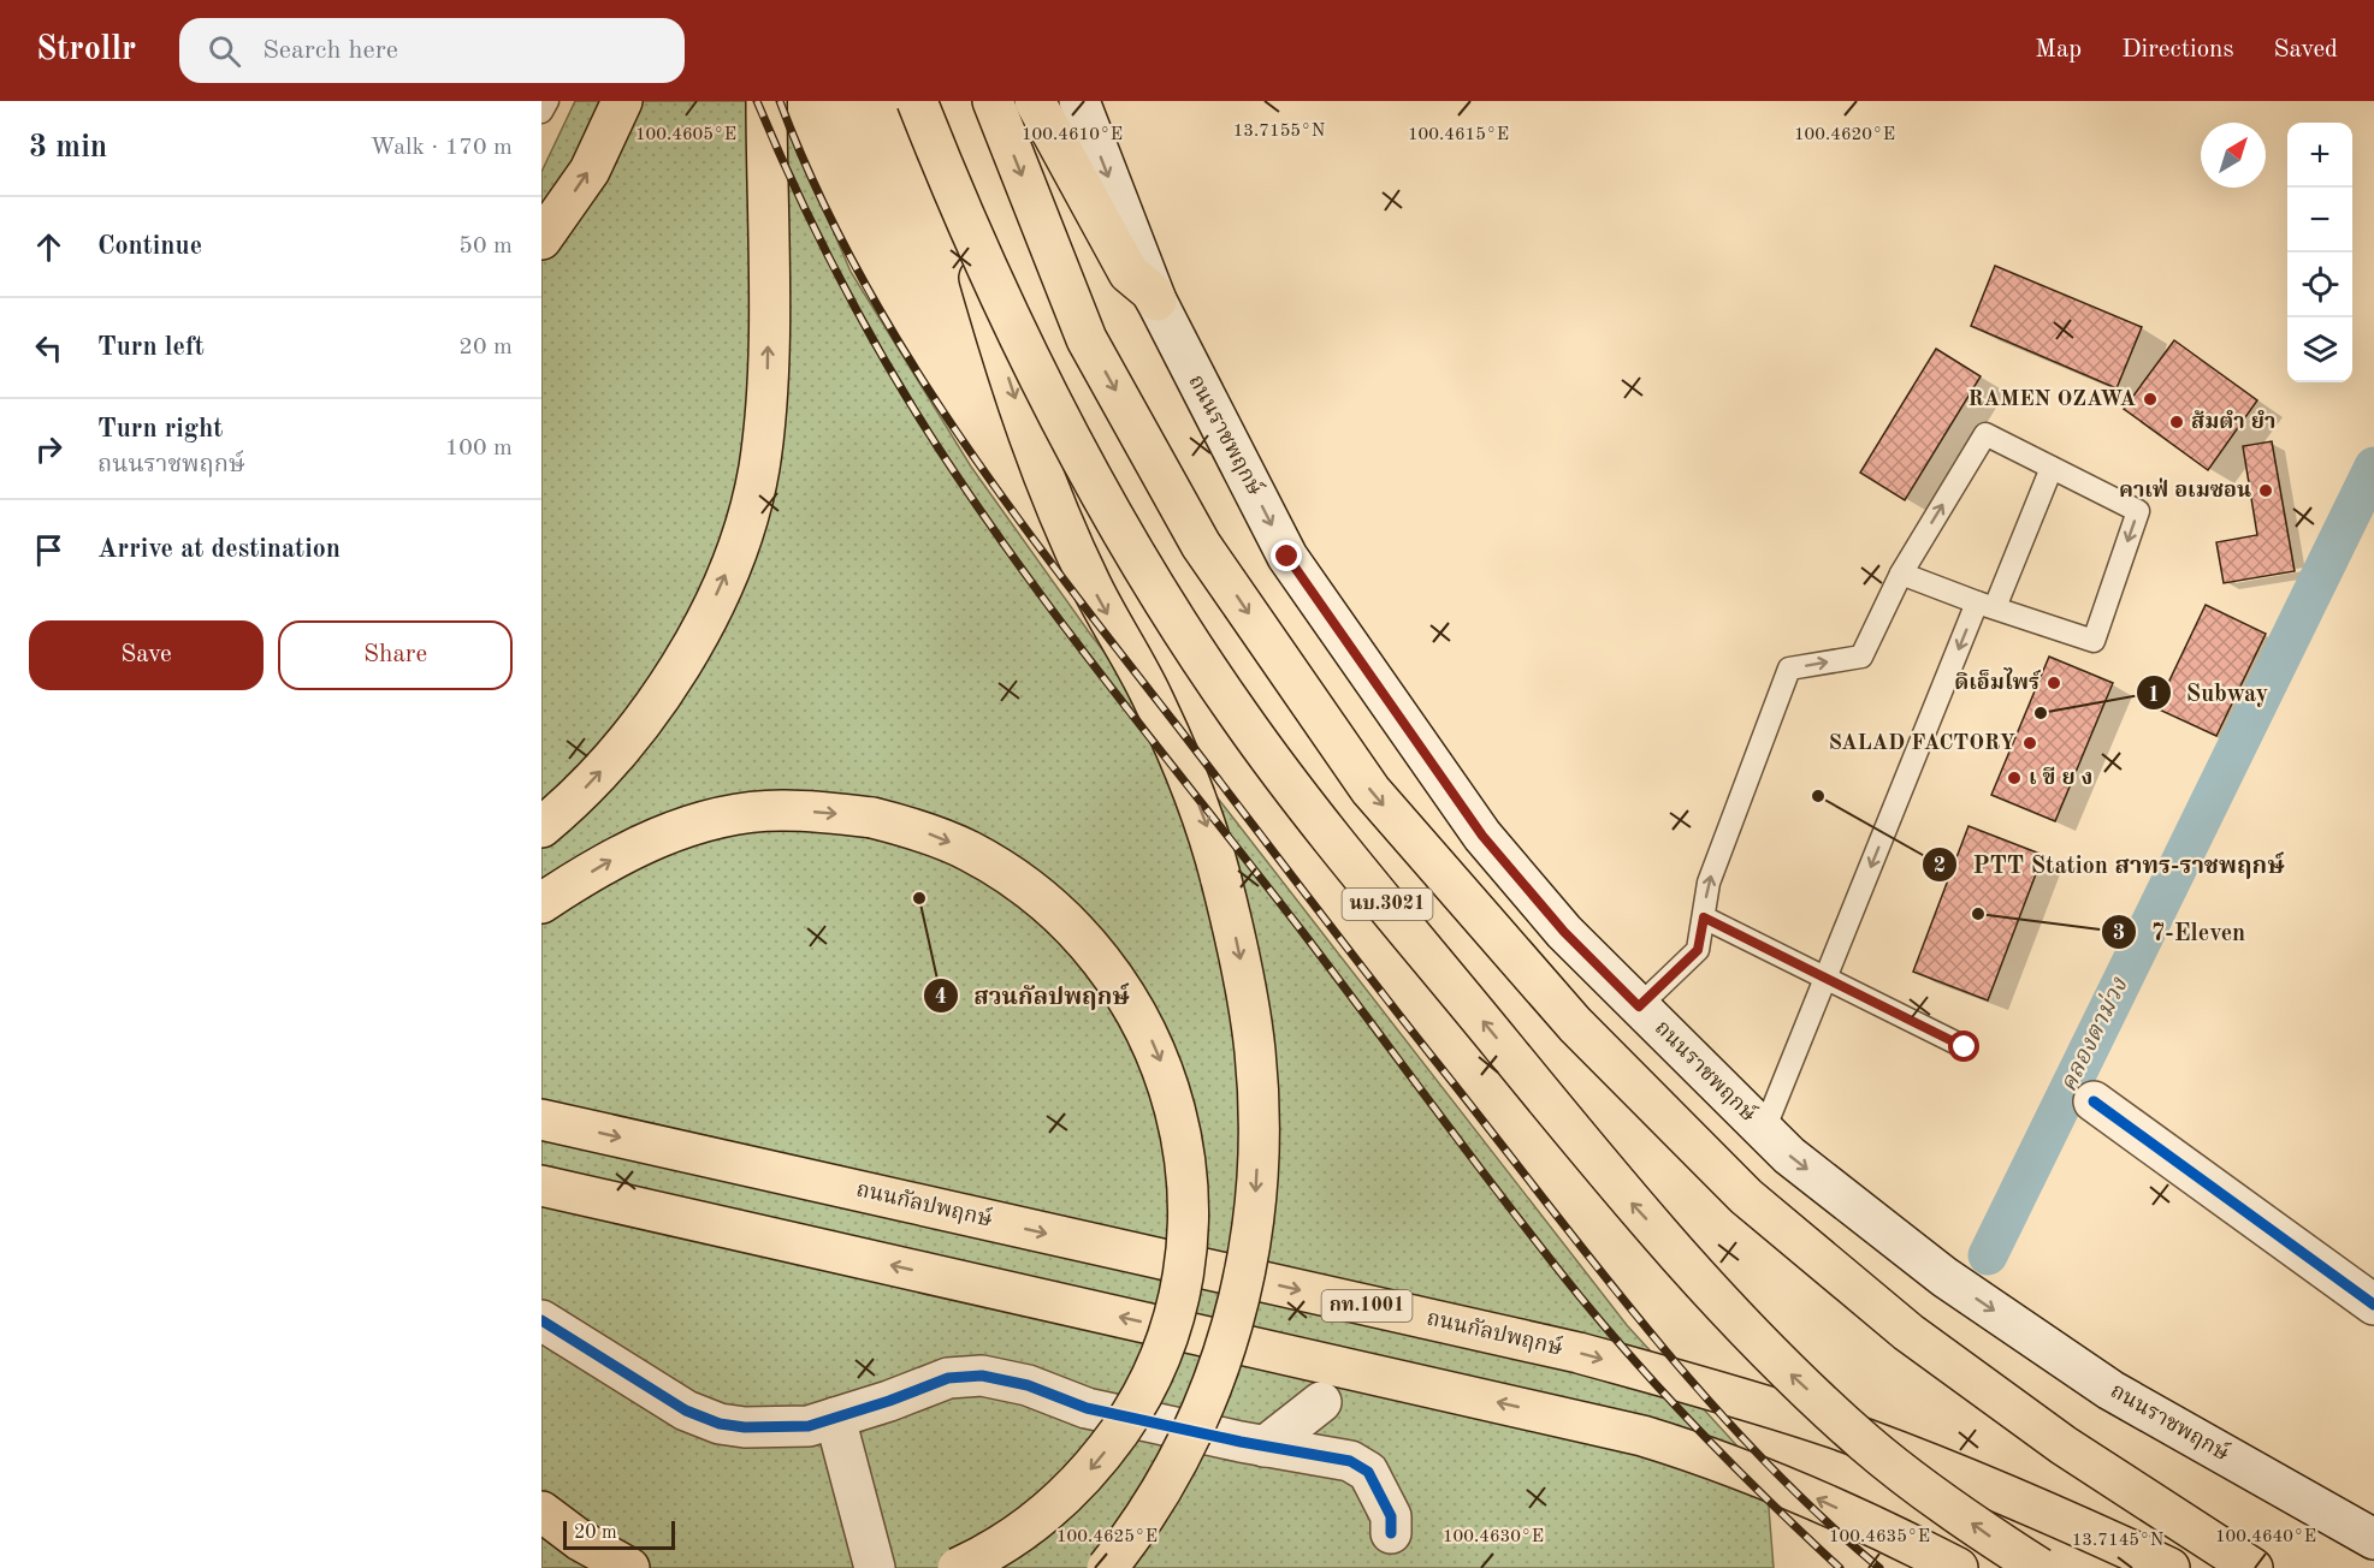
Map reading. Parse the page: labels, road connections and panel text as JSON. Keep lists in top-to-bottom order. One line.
{"streets":{"main road":["ถนนราชพฤกษ์","นบ.3021","ถนนกัลปพฤกษ์","กท.1001"]},"water":["คลองตาม่วง"],"places":["RAMEN OZAWA","ส้มตำ ยำ","คาเฟ่ อเมซอน","ดิเอ็มไพร์","Subway","SALAD FACTORY","เ ขี ย ง","PTT Station สาทร-ราชพฤกษ์","สวนกัลปพฤกษ์","7-Eleven"],"scale_bar":"20 m","north":"top right","page":{"header":"Strollr","search":"Search here","nav":["Map","Directions","Saved"],"heading":["3 min","Walk · 170 m"],"map_buttons":["+","−"],"list":[["Continue","50 m"],["Turn left","20 m"],["Turn right","ถนนราชพฤกษ์","100 m"],"Arrive at destination"],"buttons":["Save","Share"],"scale":"20 m"},"coordinates":["13.7155°N","100.4615°E","100.4620°E","100.4605°E","100.4610°E","100.4625°E","100.4630°E","100.4635°E","100.4640°E","13.7145°N"]}
